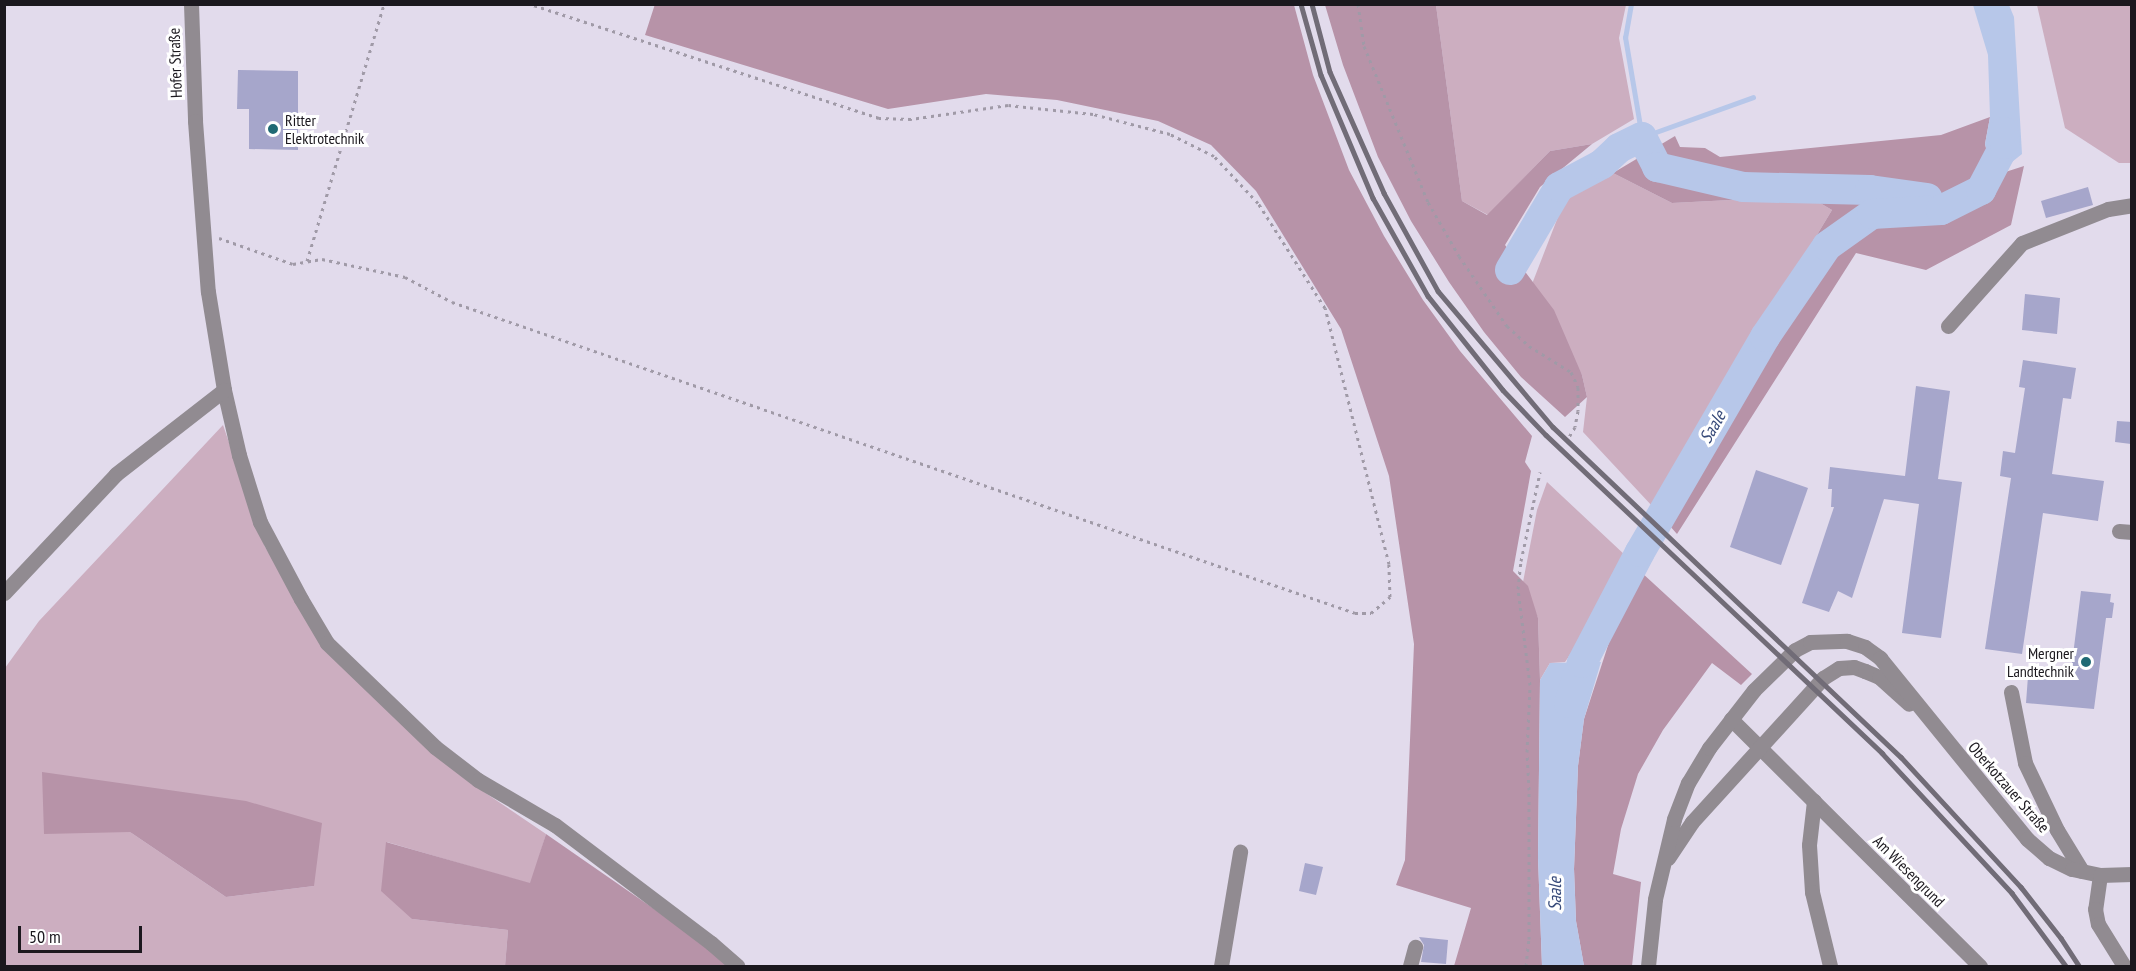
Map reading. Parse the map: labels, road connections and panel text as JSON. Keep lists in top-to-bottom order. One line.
{"streets":{"street":["Hofer Straße","Oberkotzauer Straße","Am Wiesengrund"]},"crossings":[["Oberkotzauer Straße","Am Wiesengrund"]],"water":["Saale"],"places":["Ritter Elektrotechnik","Mergner Landtechnik"],"scale_bar":"50 m"}
